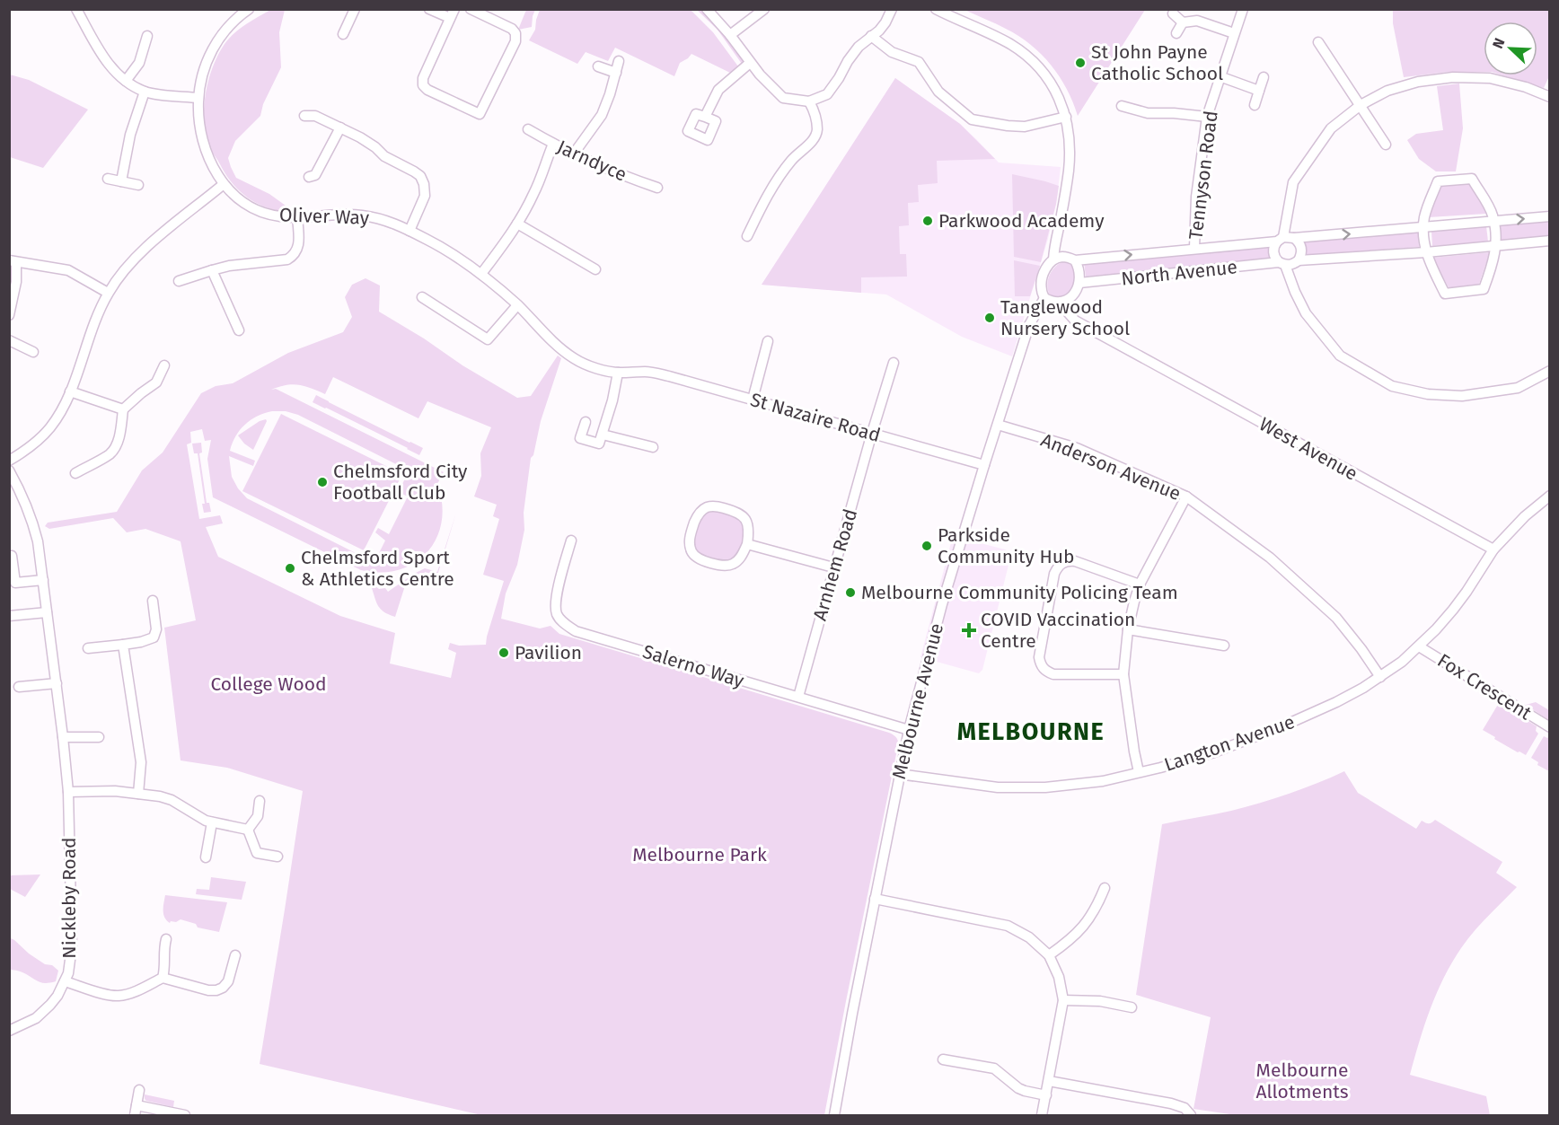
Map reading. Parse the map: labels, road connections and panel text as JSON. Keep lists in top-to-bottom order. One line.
{"streets":{"street":["Jarndyce","Tennyson Road","Oliver Way","North Avenue","St Nazaire Road","West Avenue","Anderson Avenue","Arnhem Road","Salerno Way","Fox Crescent","Melbourne Avenue","Langton Avenue","Nickleby Road"]},"crossings":[["Tennyson Road","North Avenue"],["Oliver Way","St Nazaire Road"],["North Avenue","West Avenue"],["North Avenue","Melbourne Avenue"],["St Nazaire Road","Arnhem Road"],["St Nazaire Road","Melbourne Avenue"],["West Avenue","Melbourne Avenue"],["West Avenue","Langton Avenue"],["Anderson Avenue","Melbourne Avenue"],["Anderson Avenue","Langton Avenue"],["Arnhem Road","Salerno Way"],["Salerno Way","Melbourne Avenue"],["Fox Crescent","Langton Avenue"],["Melbourne Avenue","Langton Avenue"]],"districts":["MELBOURNE"],"parks":["College Wood","Melbourne Park","Melbourne Allotments"],"places":{"other":["St John Payne Catholic School","Parkwood Academy","Tanglewood Nursery School","Chelmsford City Football Club","Parkside Community Hub","Chelmsford Sport & Athletics Centre","Melbourne Community Policing Team","Pavilion"],"health":["COVID Vaccination Centre"]},"north":"top left"}
